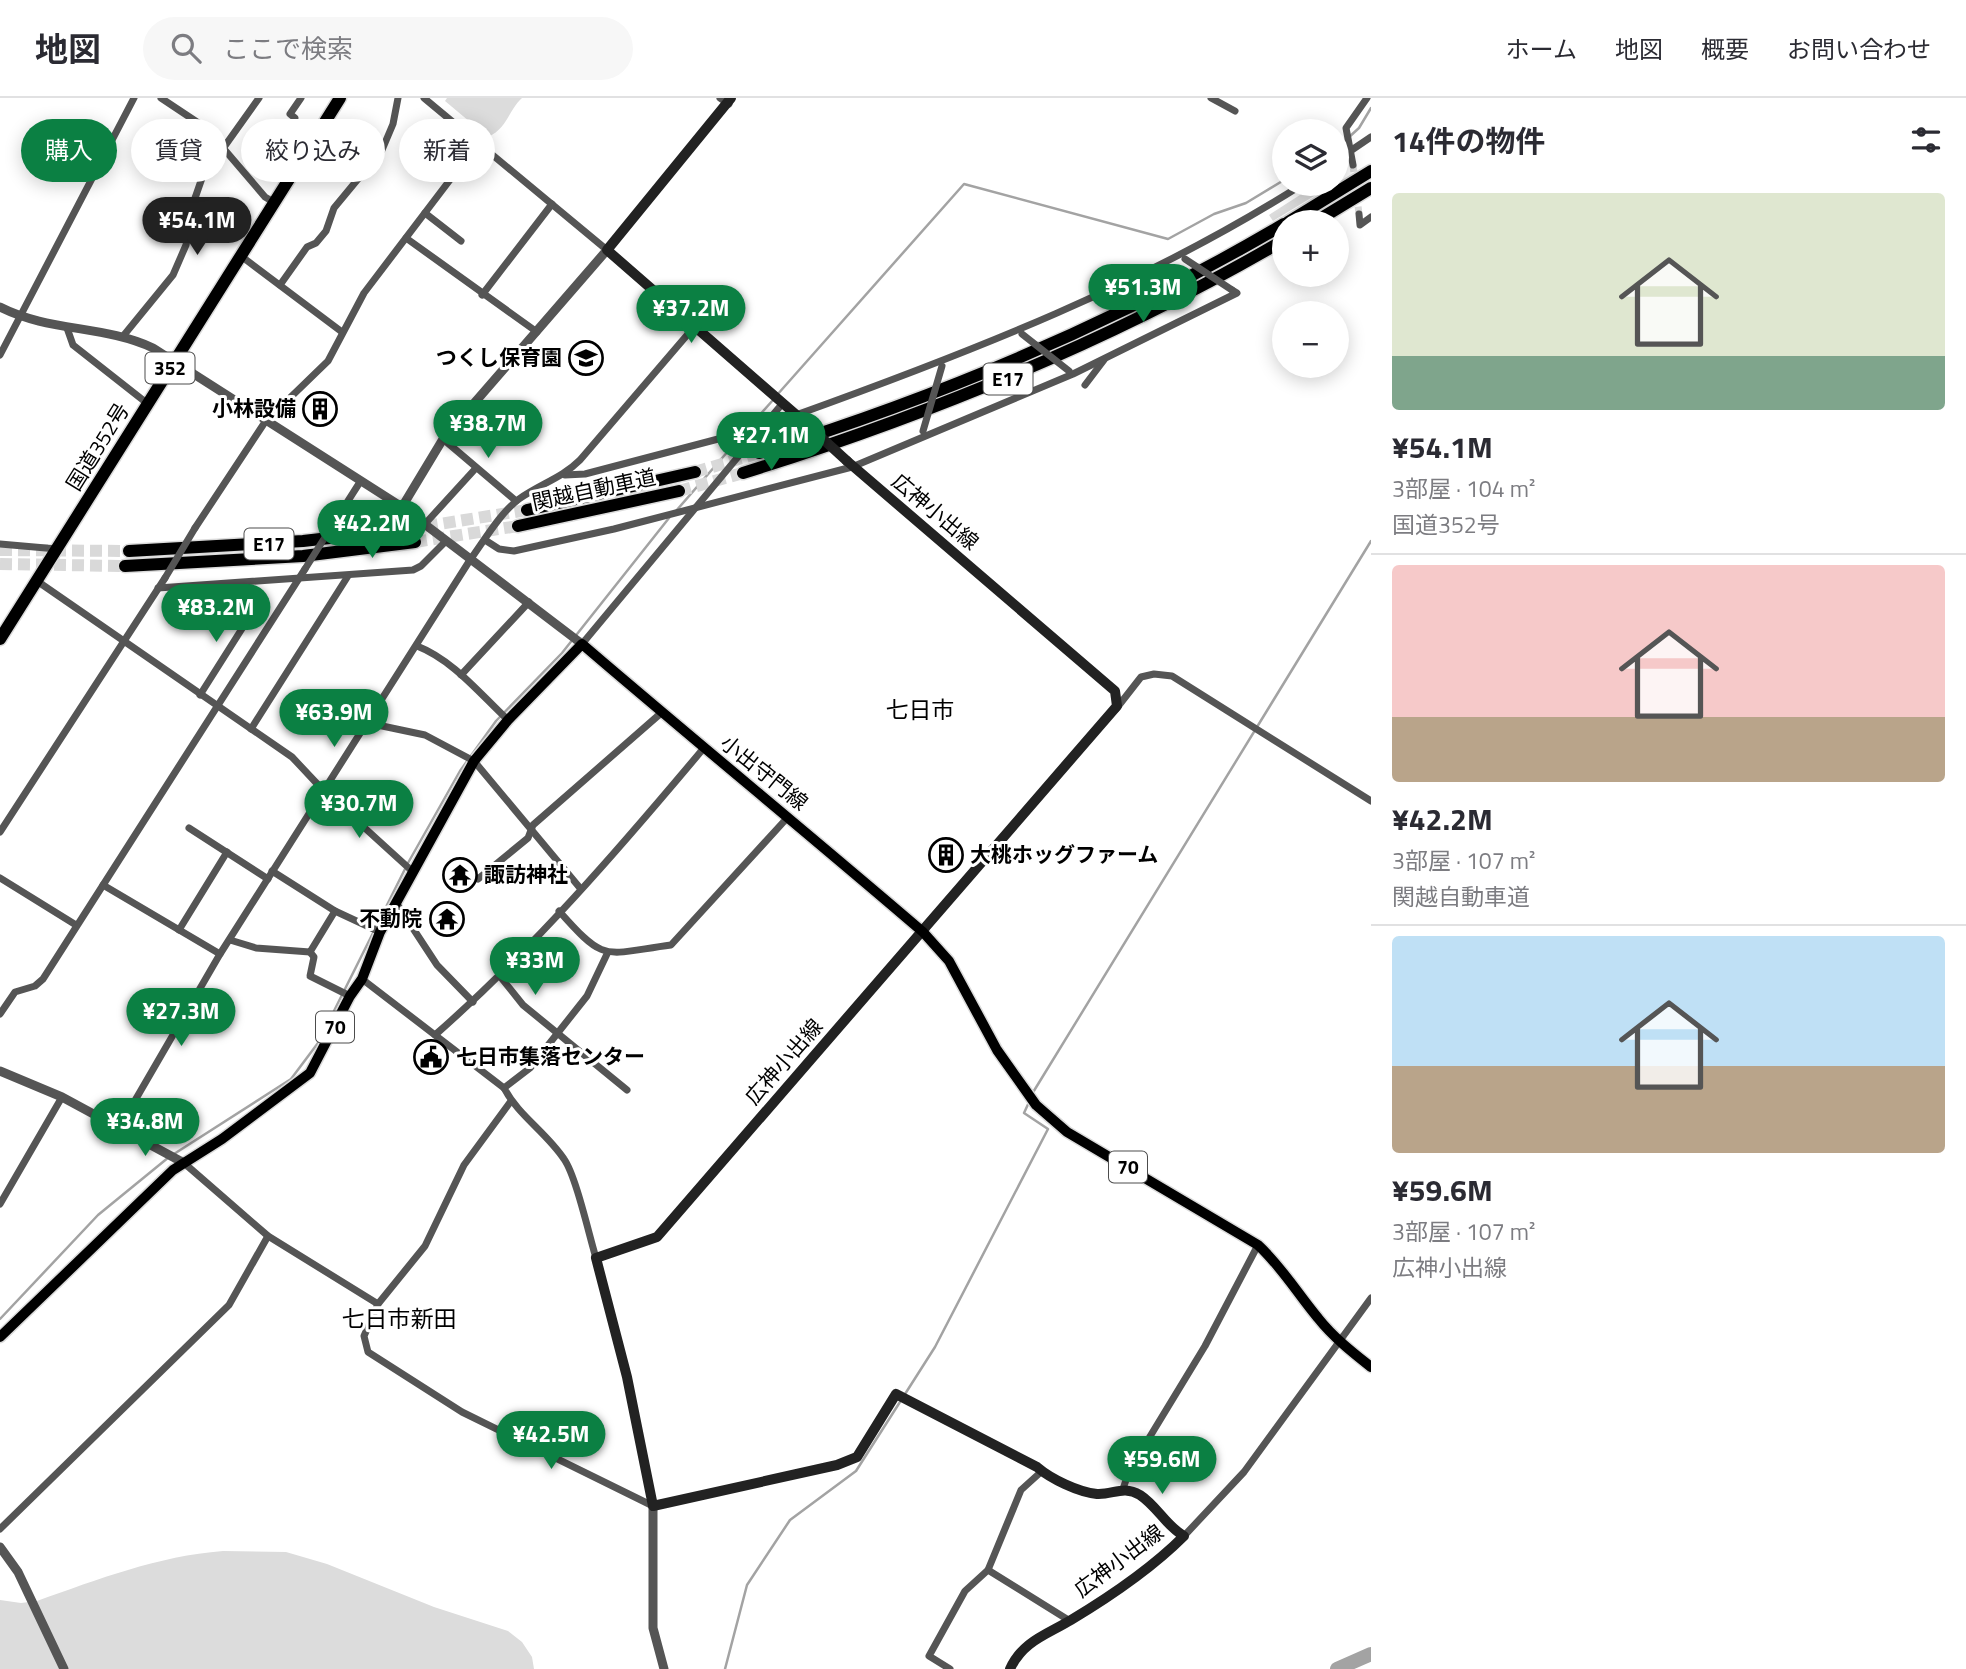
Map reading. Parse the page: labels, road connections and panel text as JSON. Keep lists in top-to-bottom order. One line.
{"streets":{"highway":["352","E17","国道352号","関越自動車道"],"main road":["広神小出線","小出守門線","70"]},"crossings":[["広神小出線","小出守門線"],["広神小出線","70"],["小出守門線","70"]],"districts":["七日市","七日市新田"],"places":{"school or university":["つくし保育園"],"building":["小林設備","大桃ホッグファーム"],"temple":["諏訪神社","不動院"],"public building":["七日市集落センター"]},"page":{"header":"地図","search":"ここで検索","nav":["ホーム","地図","概要","お問い合わせ"],"heading":"14件の物件","map_buttons":["+","−"],"chip":["購入","賃貸","絞り込み","新着"],"list":[{"name":"¥54.1M","note":"3部屋 · 104 m² · 国道352号"},{"name":"¥42.2M","note":"3部屋 · 107 m² · 関越自動車道"},{"name":"¥59.6M","note":"3部屋 · 107 m² · 広神小出線"}],"price":["¥54.1M","¥51.3M","¥37.2M","¥38.7M","¥27.1M","¥42.2M","¥83.2M","¥63.9M","¥30.7M","¥33M","¥27.3M","¥34.8M","¥42.5M","¥59.6M"]}}
